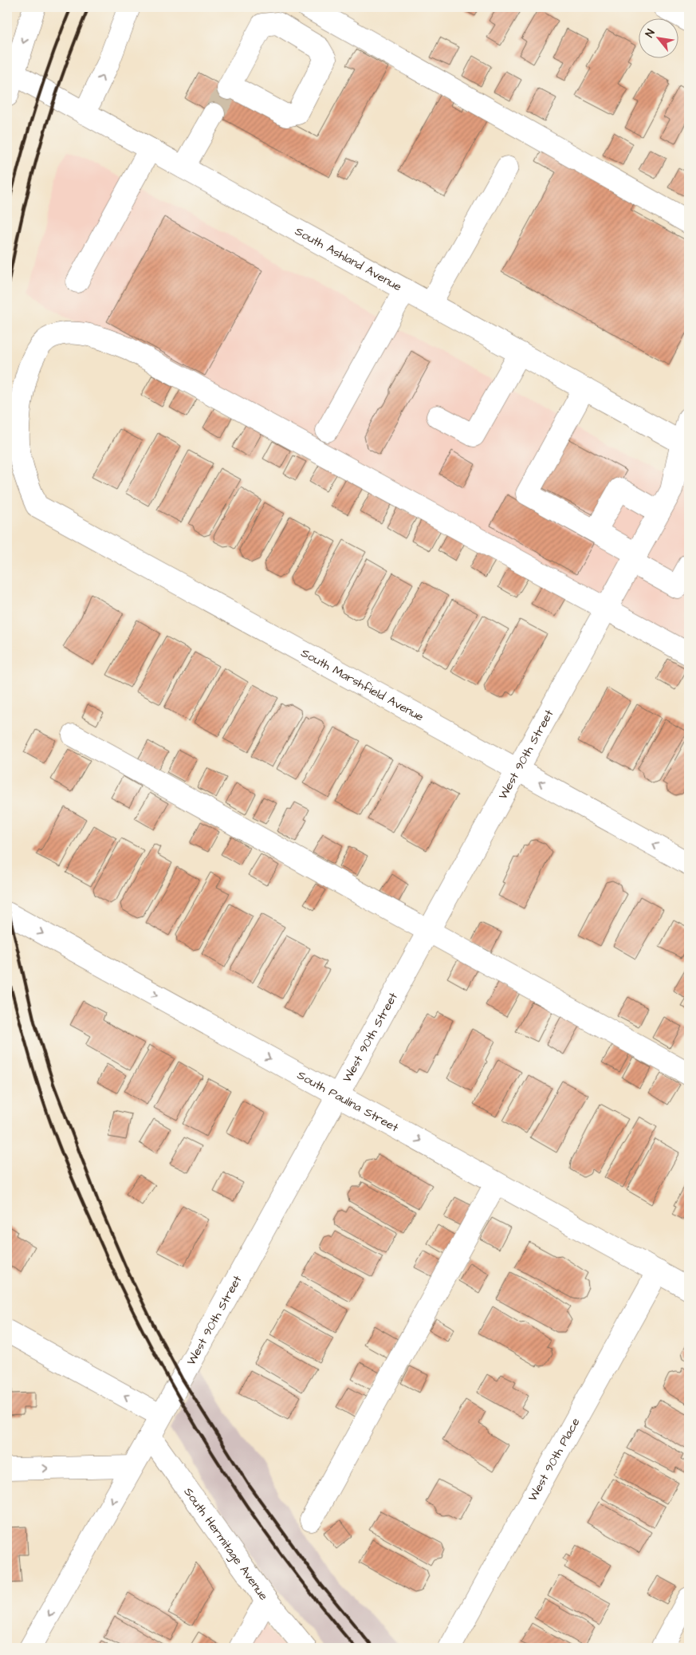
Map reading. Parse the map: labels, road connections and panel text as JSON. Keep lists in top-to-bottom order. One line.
{"streets":{"street":["South Ashland Avenue","South Marshfield Avenue","West 90th Street","South Paulina Street","West 90th Place","South Hermitage Avenue"]},"crossings":[["South Ashland Avenue","West 90th Street"],["South Marshfield Avenue","West 90th Street"],["West 90th Street","South Paulina Street"],["West 90th Street","South Hermitage Avenue"],["South Paulina Street","West 90th Place"]],"north":"top left"}
